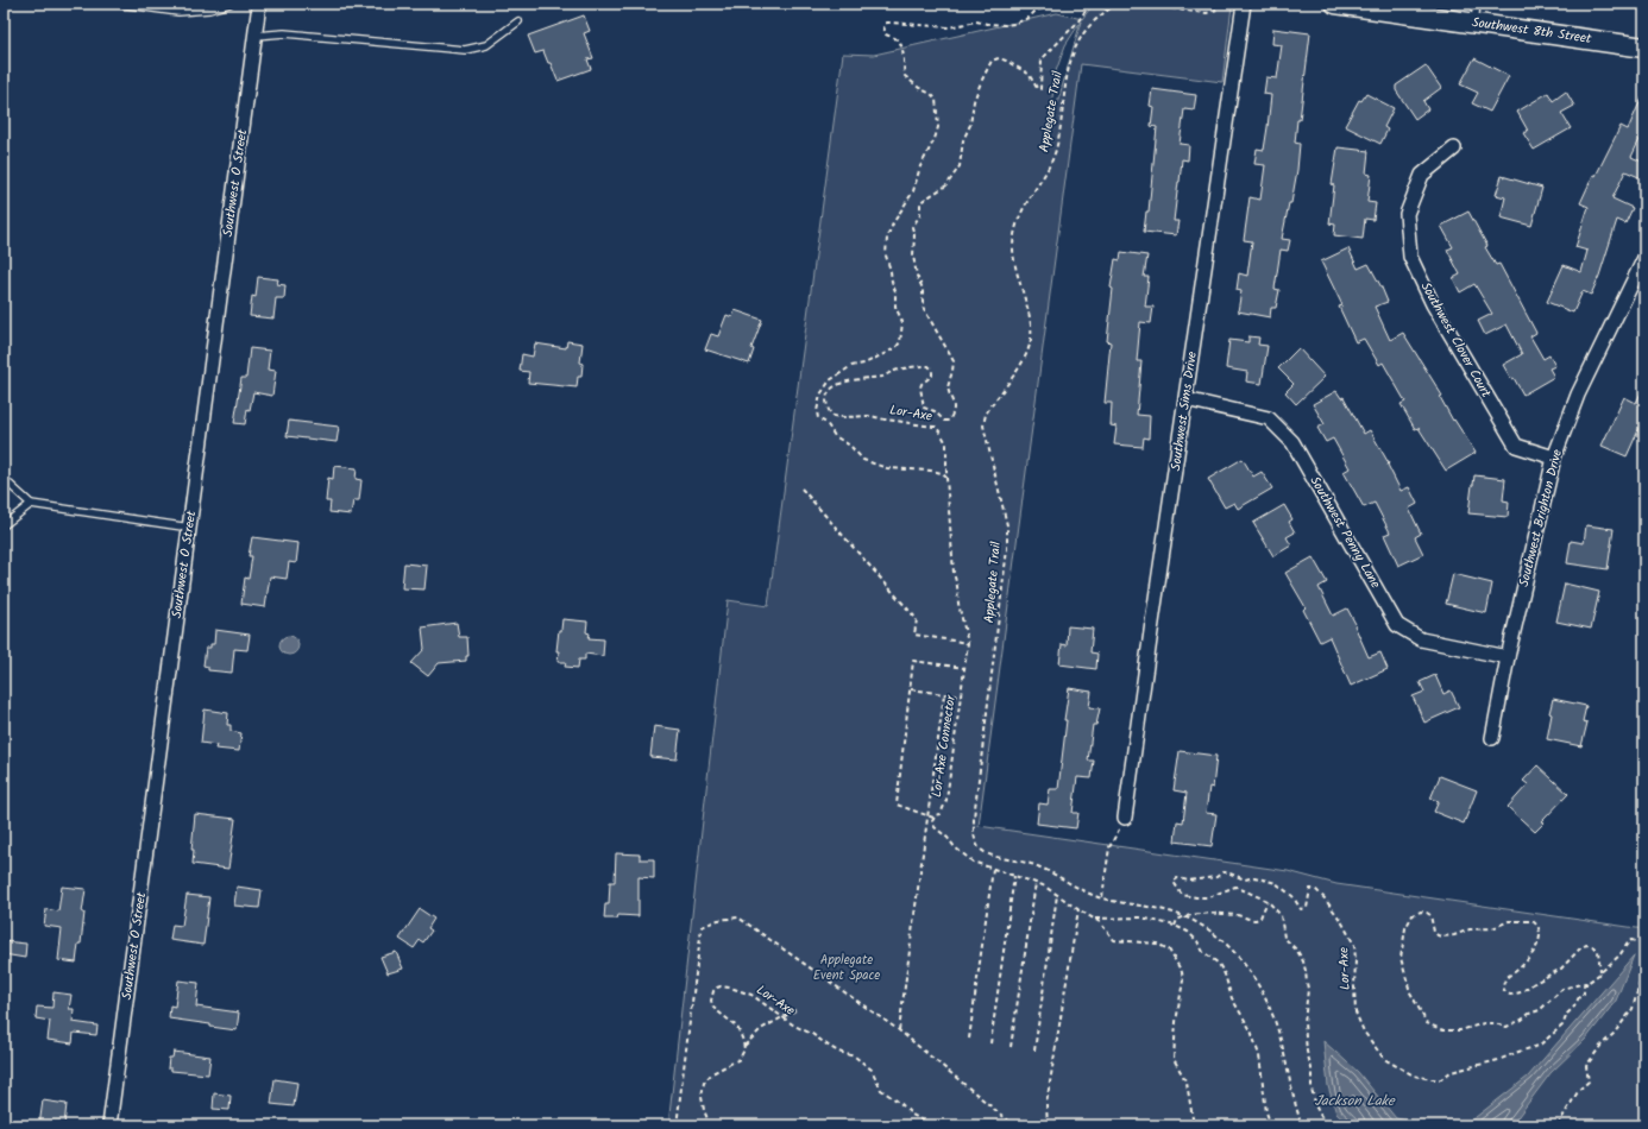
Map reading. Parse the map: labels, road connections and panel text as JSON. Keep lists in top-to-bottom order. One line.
{"streets":{"street":["Southwest 8th Street","Southwest O Street","Southwest Clover Court","Southwest Sims Drive","Southwest Brighton Drive","Southwest Penny Lane"],"path":["Applegate Trail","Lor-Axe","Lor-Axe Connector"]},"crossings":[["Southwest Clover Court","Southwest Brighton Drive"],["Southwest Sims Drive","Southwest Penny Lane"],["Lor-Axe","Lor-Axe Connector"],["Southwest Brighton Drive","Southwest Penny Lane"]],"water":["Jackson Lake"],"parks":["Applegate Event Space"]}
